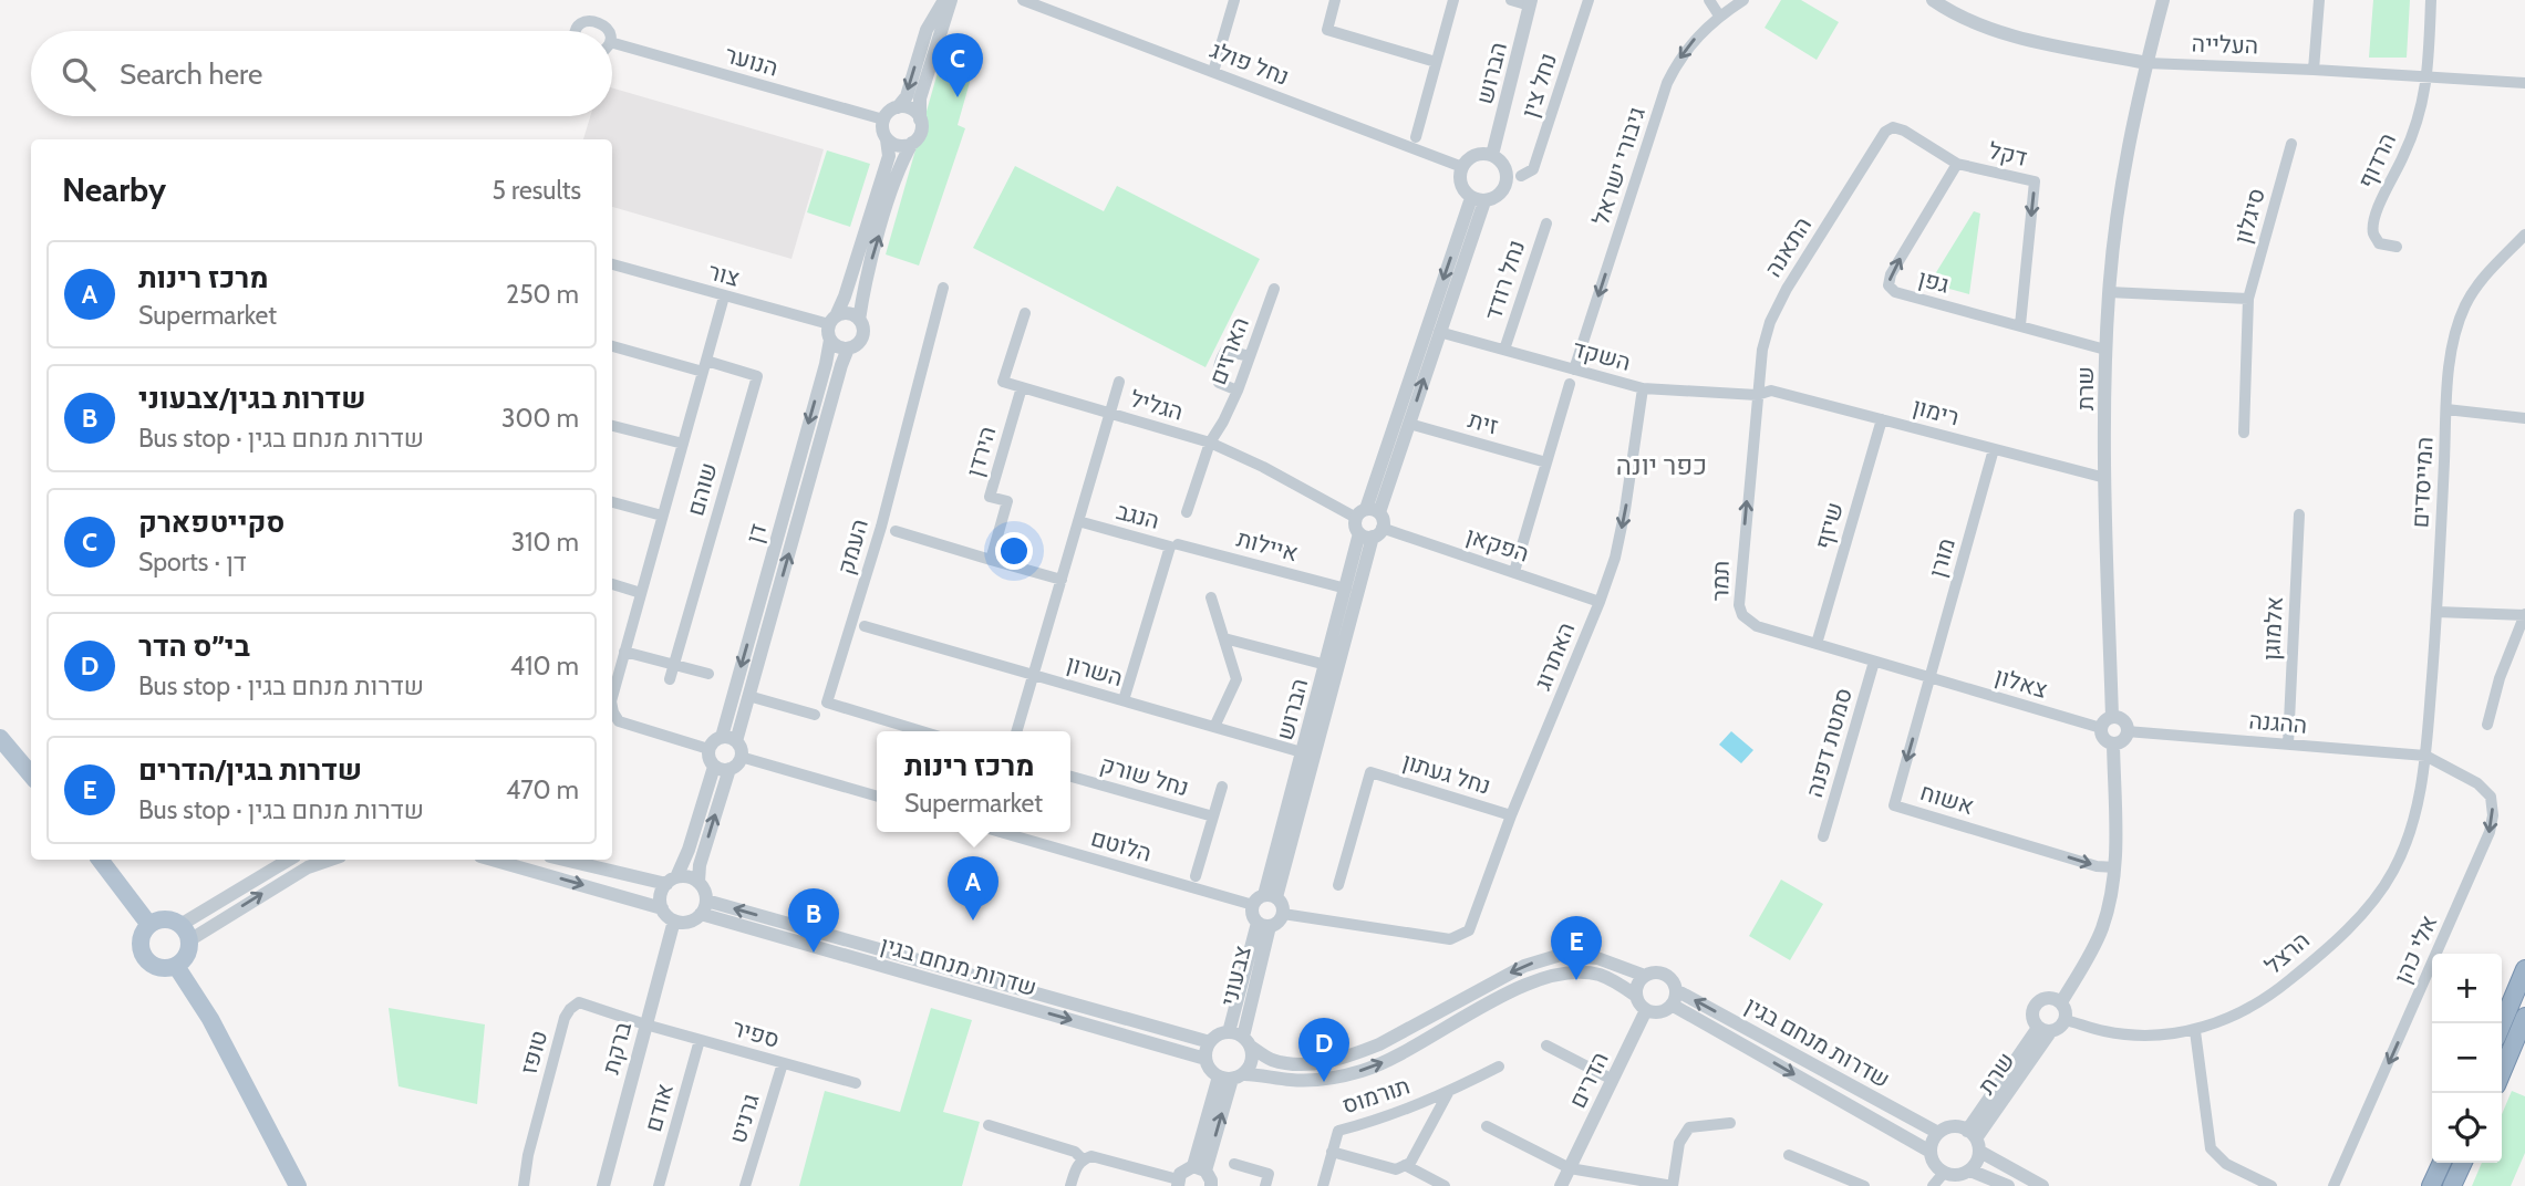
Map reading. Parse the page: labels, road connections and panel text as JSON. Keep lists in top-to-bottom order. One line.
{"streets":{"street":["העלייה","הנוער","נחל פולג","הברוש","נחל צין","דקל","הרדוף","גיבורי ישראל","סיגלון","התאנה","צור","נחל רודד","גפן","הארזים","השקד","שרת","הגליל","רימון","זית","הירדן","המייסדים","שוהם","הנגב","שיזף","דן","הפקאן","איילות","העמק","מורן","תמר","אלמוגן","האתרוג","השרון","צאלון","ההגנה","סמטת דפנה","נחל געתון","נחל שורק","אשוח","הלוטם","אלי כהן","הרצל","שדרות מנחם בגין","צבעוני","ספיר","ברקת","טופז","הדרים","תורמוס","אודם","גרניט"]},"crossings":[["העלייה","הרדוף"],["העלייה","שרת"],["נחל פולג","הברוש"],["הברוש","הפקאן"],["הברוש","איילות"],["הברוש","האתרוג"],["הברוש","השרון"],["הברוש","הלוטם"],["הברוש","צבעוני"],["דקל","התאנה"],["דקל","גפן"],["גיבורי ישראל","השקד"],["התאנה","השקד"],["התאנה","רימון"],["התאנה","תמר"],["צור","שוהם"],["צור","דן"],["נחל רודד","השקד"],["גפן","שרת"],["הארזים","הגליל"],["השקד","רימון"],["השקד","תמר"],["השקד","האתרוג"],["שרת","רימון"],["שרת","צאלון"],["שרת","ההגנה"],["שרת","הרצל"],["שרת","שדרות מנחם בגין"],["הגליל","הירדן"],["הגליל","הנגב"],["רימון","שיזף"],["רימון","מורן"],["רימון","תמר"],["המייסדים","ההגנה"],["המייסדים","אלי כהן"],["המייסדים","הרצל"],["שוהם","דן"],["הנגב","השרון"],["שיזף","תמר"],["הפקאן","האתרוג"],["מורן","תמר"],["מורן","צאלון"],["מורן","אשוח"],["תמר","צאלון"],["תמר","סמטת דפנה"],["תמר","אשוח"],["אלמוגן","ההגנה"],["האתרוג","נחל געתון"],["האתרוג","הלוטם"],["האתרוג","צבעוני"],["צאלון","ההגנה"],["צאלון","אשוח"],["ההגנה","אלי כהן"],["ההגנה","הרצל"],["הלוטם","צבעוני"],["אלי כהן","הרצל"],["שדרות מנחם בגין","צבעוני"],["שדרות מנחם בגין","ברקת"],["שדרות מנחם בגין","הדרים"],["ספיר","ברקת"],["ספיר","טופז"],["ספיר","אודם"],["ספיר","גרניט"],["ברקת","טופז"]],"one_way":["גיבורי ישראל","תמר","אלי כהן"],"districts":["כפר יונה"],"page":{"search":"Search here","pins":["C","A","B","E","D"],"heading":["Nearby","5 results"],"list":[{"mark":"A","name":"מרכז רינות","note":"Supermarket","value":"250 m"},{"mark":"B","name":"שדרות בגין/צבעוני","note":"Bus stop · שדרות מנחם בגין","value":"300 m"},{"mark":"C","name":"סקייטפארק","note":"Sports · דן","value":"310 m"},{"mark":"D","name":"בי״ס הדר","note":"Bus stop · שדרות מנחם בגין","value":"410 m"},{"mark":"E","name":"שדרות בגין/הדרים","note":"Bus stop · שדרות מנחם בגין","value":"470 m"}],"popup":["מרכז רינות","Supermarket"],"map_buttons":["+","−"]}}
